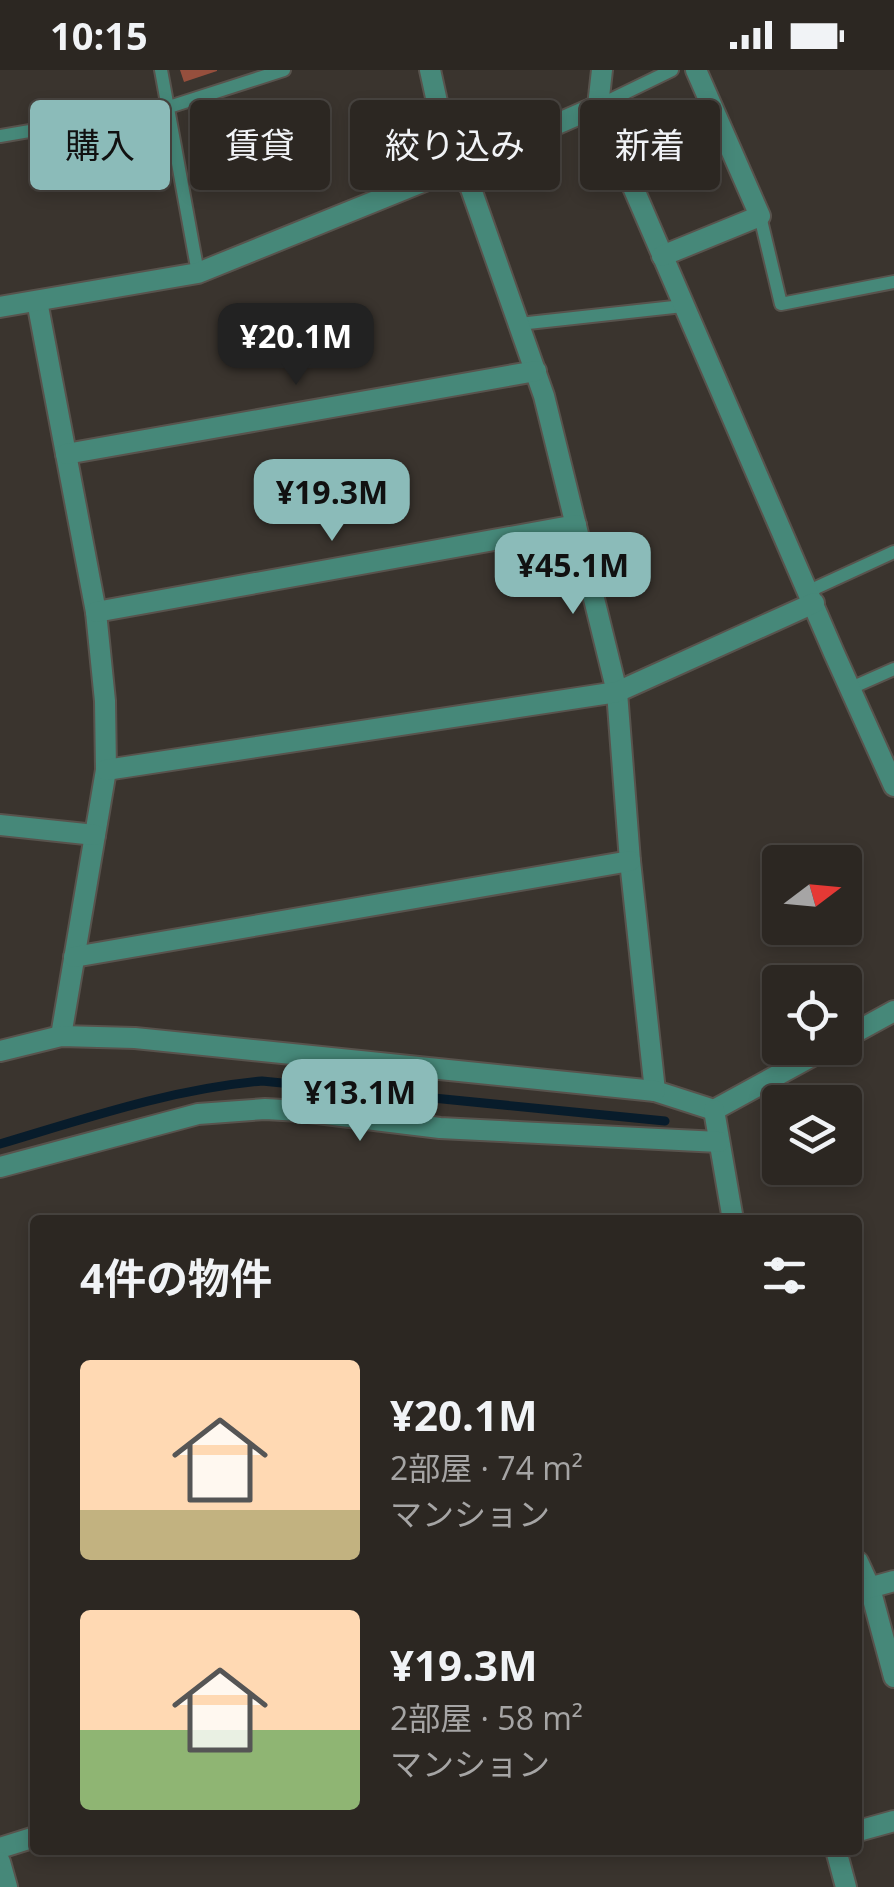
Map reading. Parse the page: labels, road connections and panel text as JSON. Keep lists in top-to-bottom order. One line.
{"north":"right","page":{"status":"10:15","chip":["購入","賃貸","絞り込み","新着"],"price":["¥20.1M","¥19.3M","¥45.1M","¥13.1M"],"heading":"4件の物件","list":[{"name":"¥20.1M","note":"2部屋 · 74 m² · マンション"},{"name":"¥19.3M","note":"2部屋 · 58 m² · マンション"}]}}
